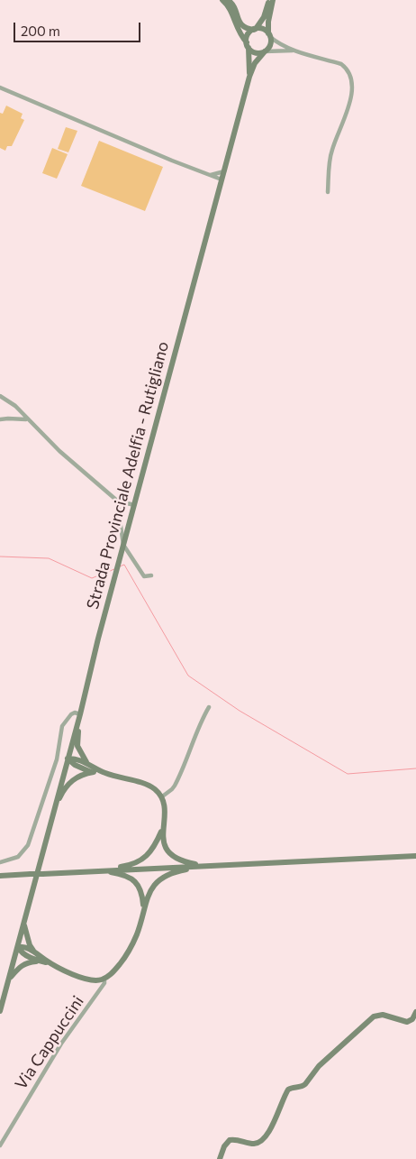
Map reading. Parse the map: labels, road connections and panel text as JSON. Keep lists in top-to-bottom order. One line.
{"streets":{"main road":["Strada Provinciale Adelfia - Rutigliano"],"street":["Via Cappuccini"]},"scale_bar":"200 m"}
